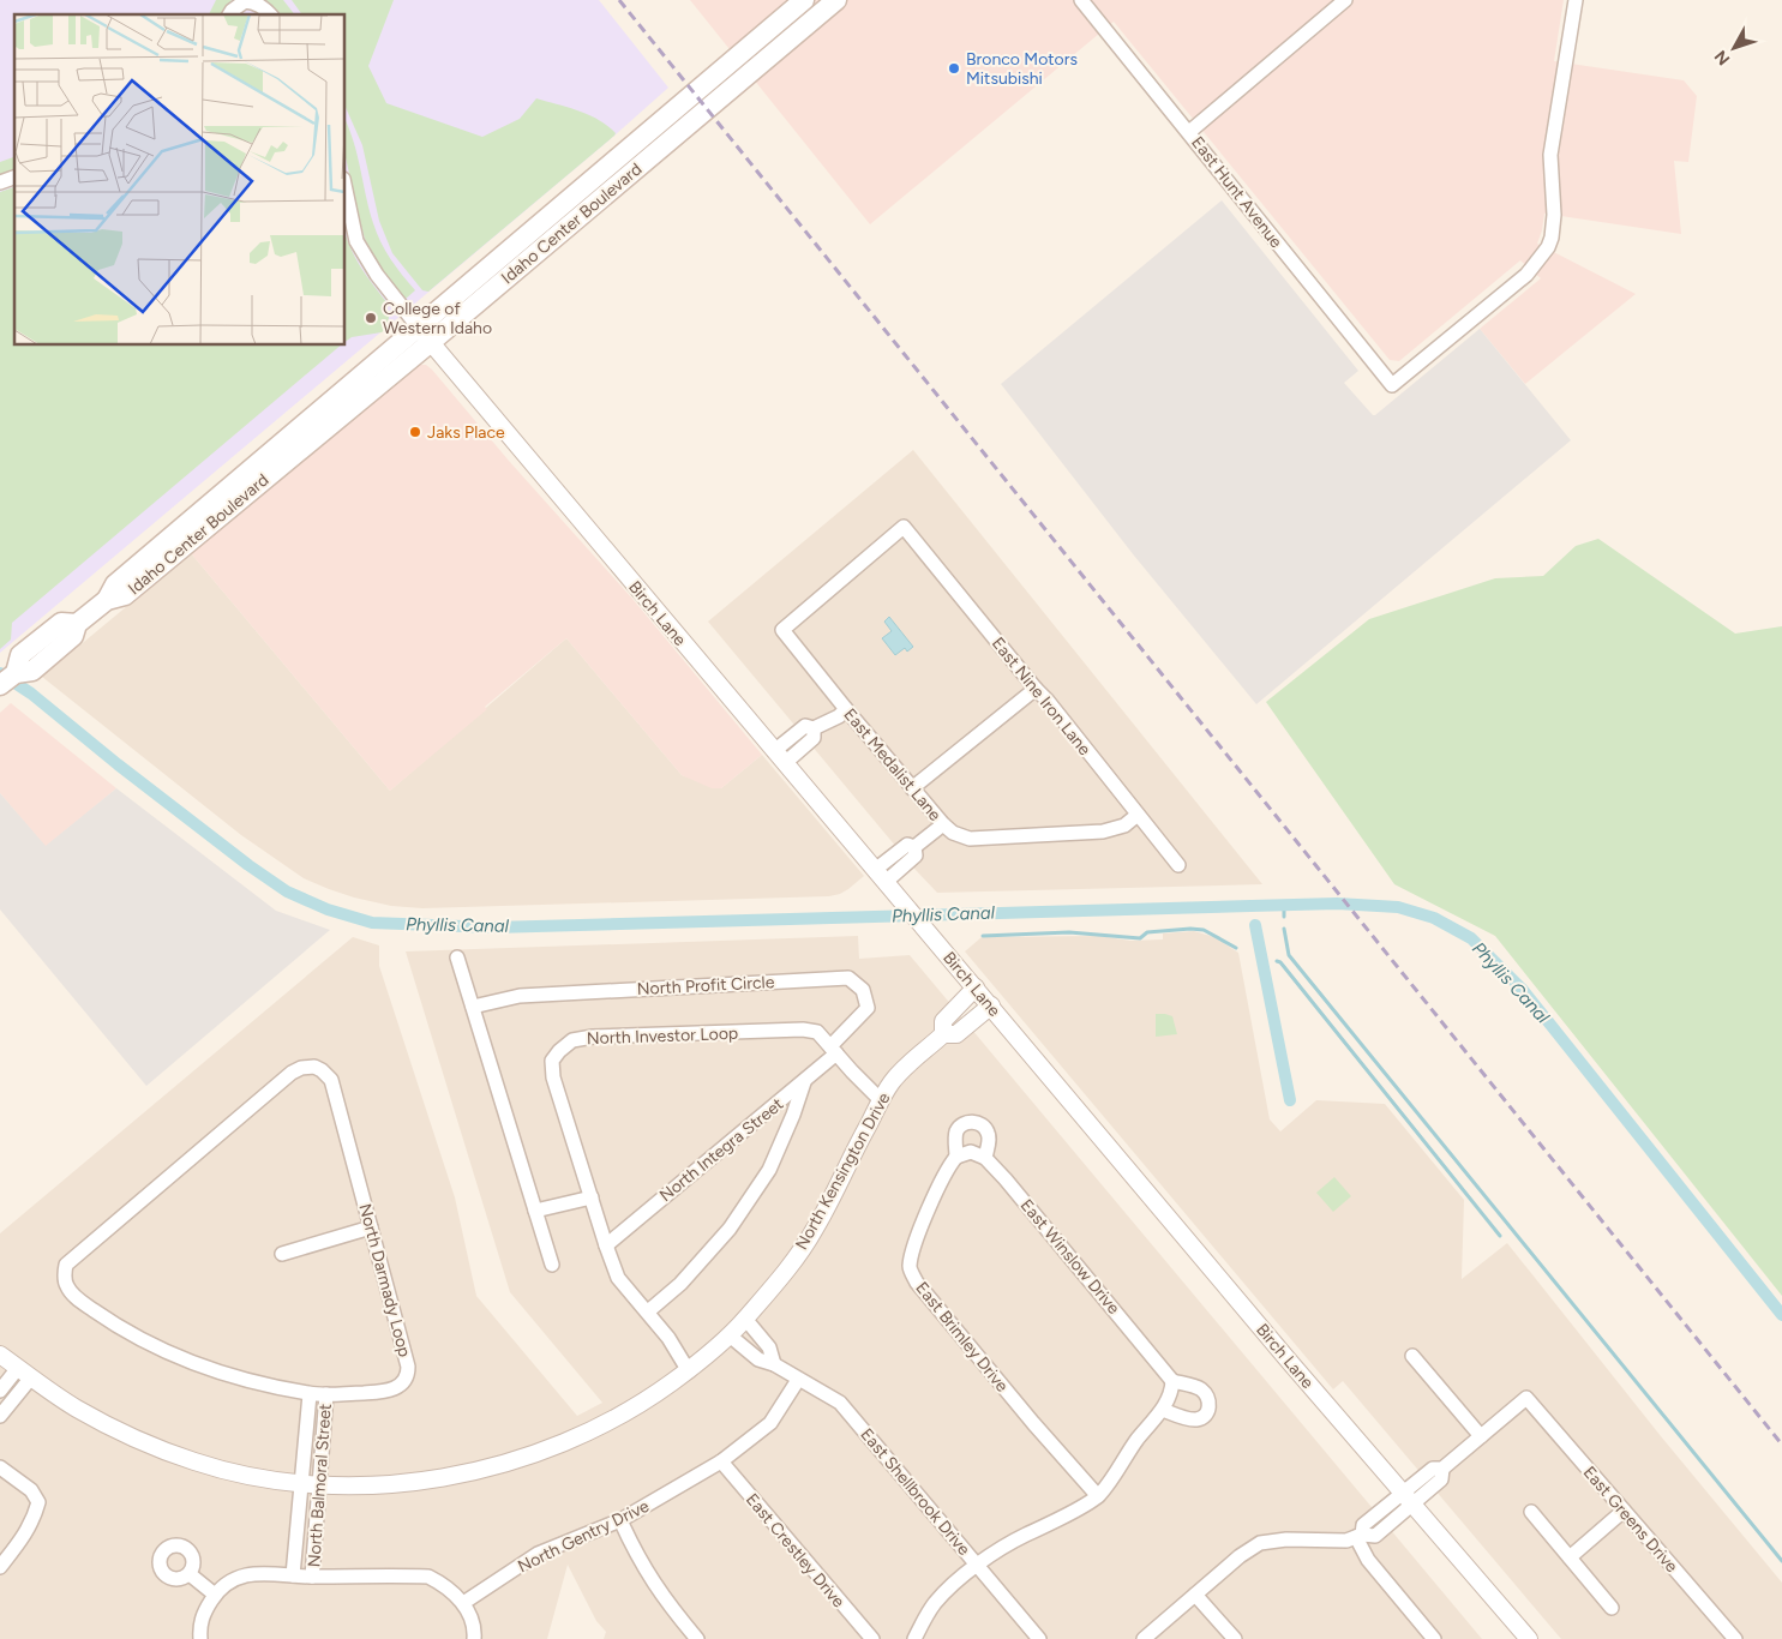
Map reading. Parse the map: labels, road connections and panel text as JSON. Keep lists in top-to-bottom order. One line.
{"streets":{"main road":["Idaho Center Boulevard"],"street":["East Hunt Avenue","Birch Lane","East Nine Iron Lane","East Medalist Lane","North Profit Circle","North Investor Loop","North Integra Street","North Kensington Drive","East Winslow Drive","North Darmady Loop","East Brimley Drive","North Balmoral Street","East Shellbrook Drive","East Greens Drive","North Gentry Drive","East Crestley Drive"]},"crossings":[["Idaho Center Boulevard","Birch Lane"],["Birch Lane","North Kensington Drive"],["East Nine Iron Lane","East Medalist Lane"],["North Profit Circle","North Investor Loop"],["North Profit Circle","North Integra Street"],["North Investor Loop","North Integra Street"],["North Investor Loop","North Kensington Drive"],["North Kensington Drive","North Balmoral Street"],["North Kensington Drive","East Shellbrook Drive"],["North Darmady Loop","North Balmoral Street"],["East Shellbrook Drive","North Gentry Drive"],["North Gentry Drive","East Crestley Drive"]],"water":["Phyllis Canal"],"places":["Bronco Motors Mitsubishi","College of Western Idaho","Jaks Place"],"north":"bottom left"}
